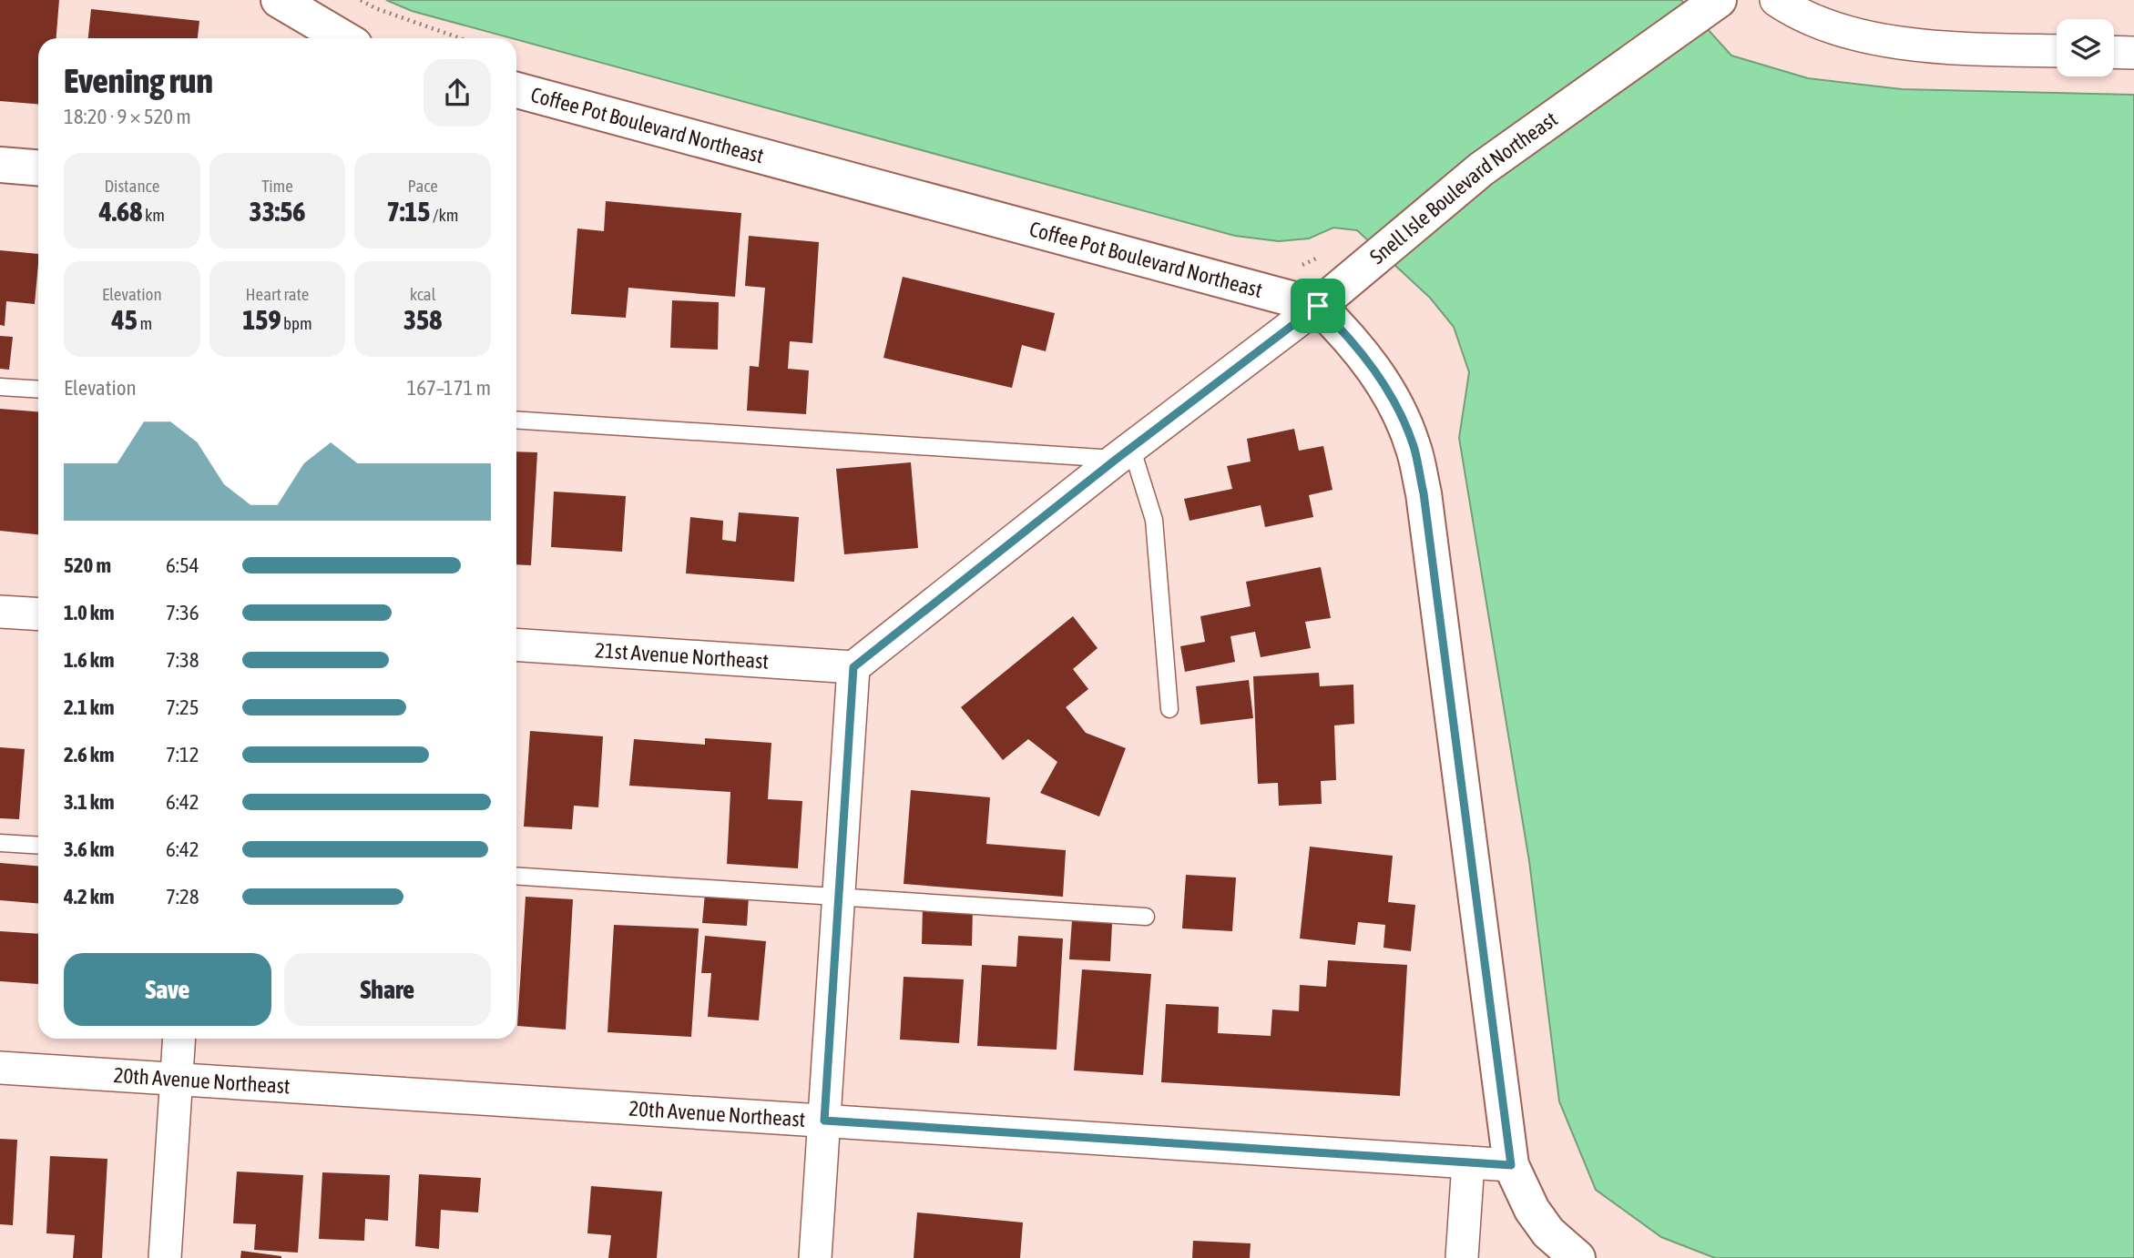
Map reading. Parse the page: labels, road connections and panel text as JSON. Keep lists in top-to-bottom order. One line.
{"streets":{"street":["Coffee Pot Boulevard Northeast","Snell Isle Boulevard Northeast","21st Avenue Northeast","20th Avenue Northeast"]},"crossings":[["Coffee Pot Boulevard Northeast","Snell Isle Boulevard Northeast"],["Coffee Pot Boulevard Northeast","20th Avenue Northeast"],["Snell Isle Boulevard Northeast","21st Avenue Northeast"]],"page":{"heading":["Evening run","18:20 · 9 × 520 m"],"stats":[["Distance","4.68 km"],["Time","33:56"],["Pace","7:15 /km"],["Elevation","45 m"],["Heart rate","159 bpm"],["kcal","358"]],"chart":["Elevation","167–171 m"],"list":[{"name":"520 m","note":"6:54"},{"name":"1.0 km","note":"7:36"},{"name":"1.6 km","note":"7:38"},{"name":"2.1 km","note":"7:25"},{"name":"2.6 km","note":"7:12"},{"name":"3.1 km","note":"6:42"},{"name":"3.6 km","note":"6:42"},{"name":"4.2 km","note":"7:28"}],"buttons":["Save","Share"]}}
